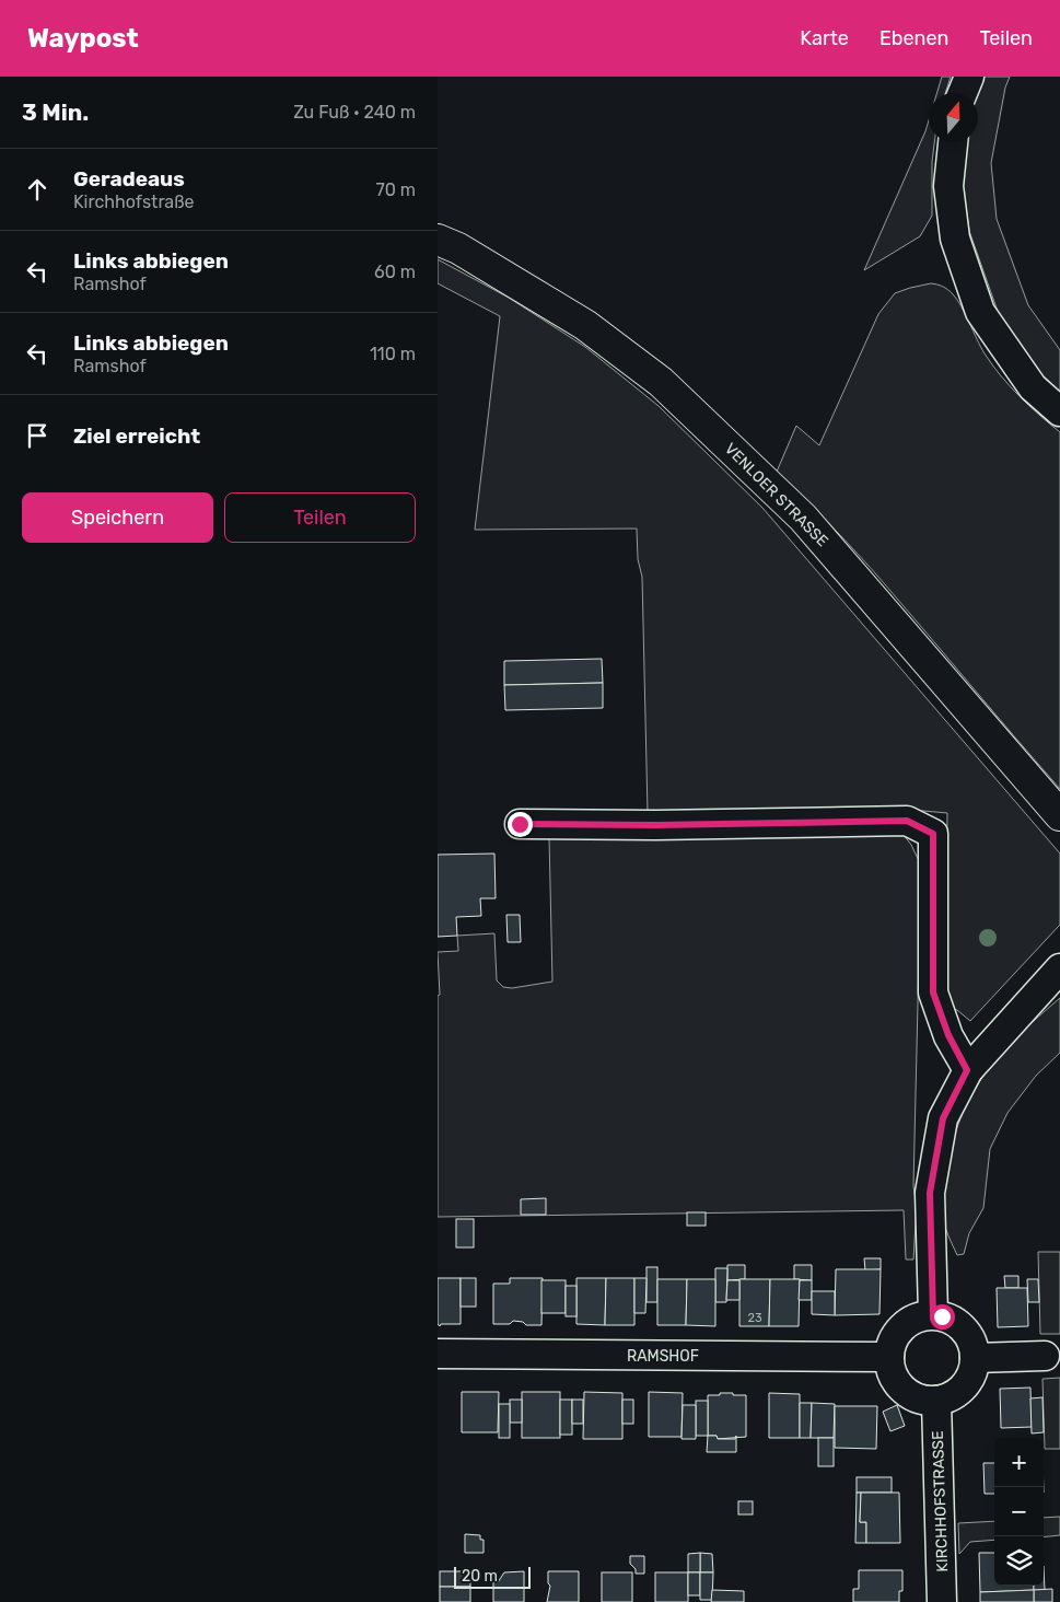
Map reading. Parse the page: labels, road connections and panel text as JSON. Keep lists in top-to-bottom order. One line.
{"streets":{"main road":["VENLOER STRASSE"],"street":["RAMSHOF","KIRCHHOFSTRASSE"]},"crossings":[["RAMSHOF","KIRCHHOFSTRASSE"]],"house_numbers":["23"],"scale_bar":"20 m","north":"top","page":{"header":"Waypost","nav":["Karte","Ebenen","Teilen"],"heading":["3 Min.","Zu Fuß · 240 m"],"list":[["Geradeaus","Kirchhofstraße","70 m"],["Links abbiegen","Ramshof","60 m"],["Links abbiegen","Ramshof","110 m"],"Ziel erreicht"],"buttons":["Speichern","Teilen"],"map_buttons":["+","−"],"scale":"20 m"}}
